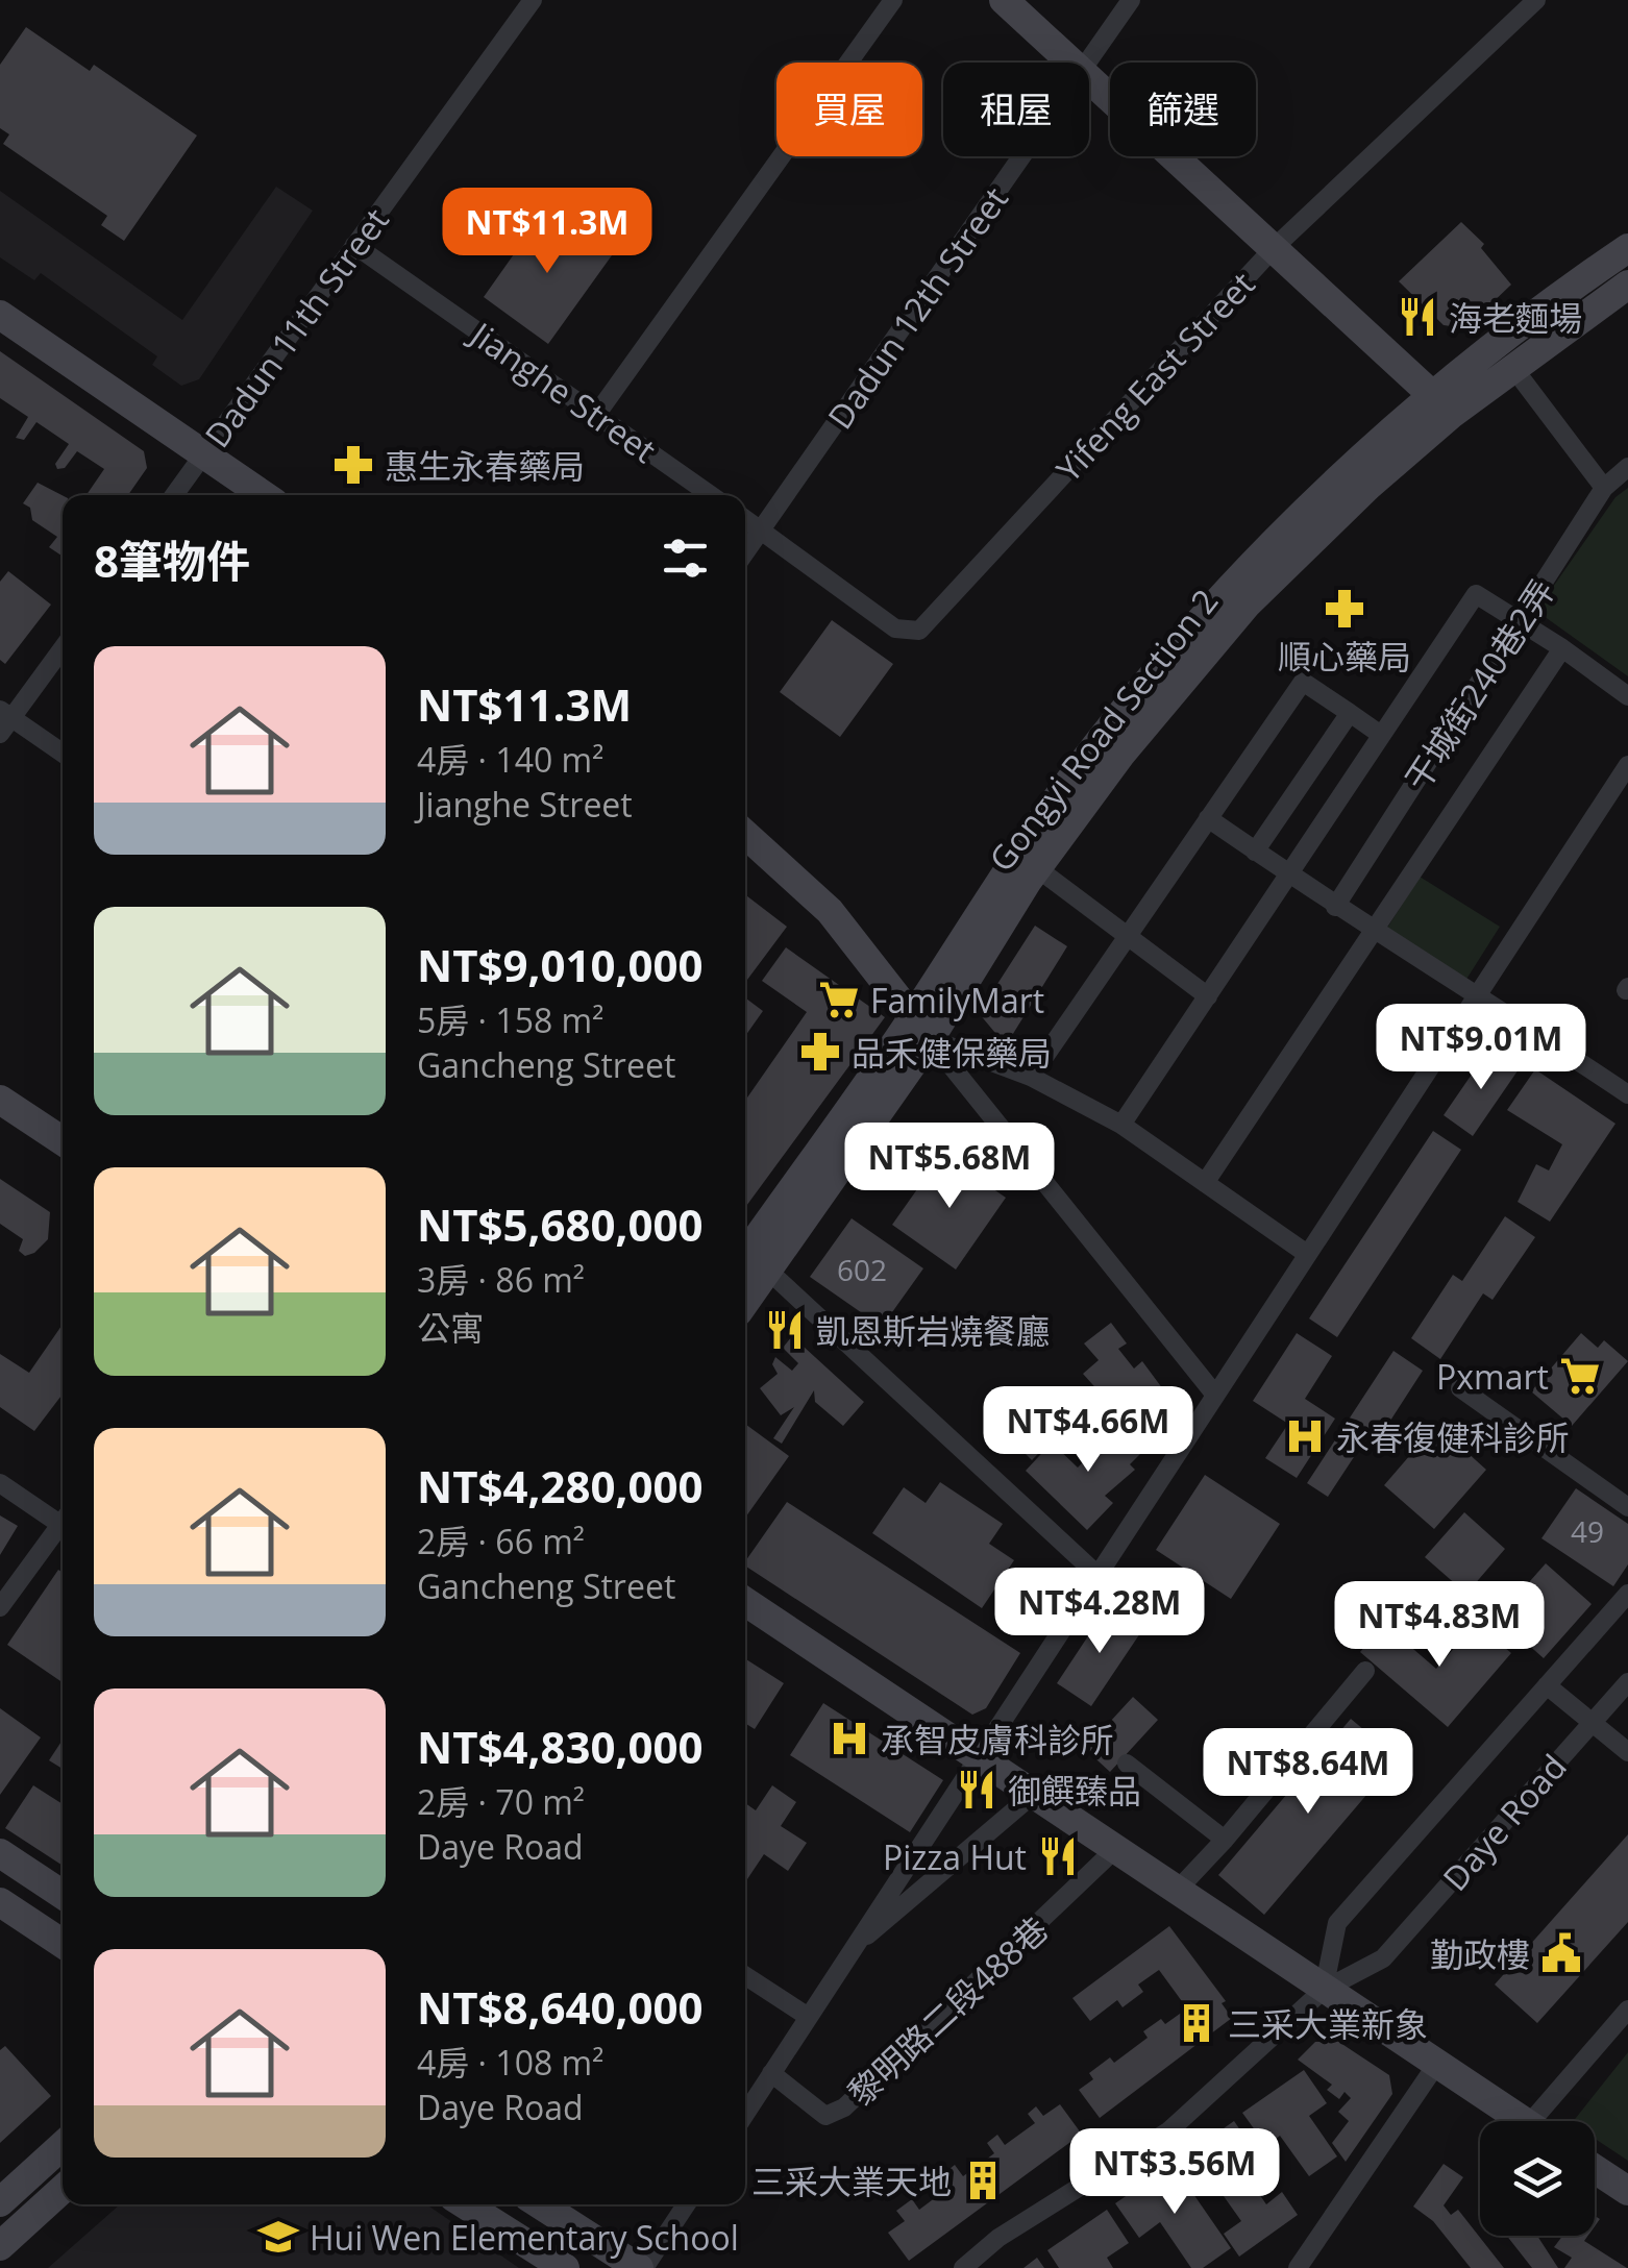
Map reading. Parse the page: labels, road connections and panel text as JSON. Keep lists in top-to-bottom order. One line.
{"streets":{"main road":["Gongyi Road Section 2"],"street":["Dadun 12th Street","Dadun 11th Street","Yifeng East Street","Jianghe Street","干城街240巷2弄","Daye Road","黎明路二段488巷"]},"crossings":[["Dadun 12th Street","Yifeng East Street"],["Dadun 11th Street","Jianghe Street"]],"places":{"restaurant":["海老麵場","凱恩斯岩燒餐廳","御饌臻品","Pizza Hut"],"pharmacy":["惠生永春藥局","順心藥局","品禾健保藥局"],"supermarket":["FamilyMart","Pxmart"],"hospital":["永春復健科診所","承智皮膚科診所"],"public building":["勤政樓"],"building":["三采大業新象","三采大業天地"],"school or university":["Hui Wen Elementary School"]},"house_numbers":["602","49"],"page":{"chip":["買屋","租屋","篩選"],"price":["NT$11.3M","NT$9.01M","NT$5.68M","NT$4.66M","NT$4.28M","NT$4.83M","NT$8.64M","NT$3.56M"],"heading":"8筆物件","list":[{"name":"NT$11.3M","note":"4房 · 140 m² · Jianghe Street"},{"name":"NT$9,010,000","note":"5房 · 158 m² · Gancheng Street"},{"name":"NT$5,680,000","note":"3房 · 86 m² · 公寓"},{"name":"NT$4,280,000","note":"2房 · 66 m² · Gancheng Street"},{"name":"NT$4,830,000","note":"2房 · 70 m² · Daye Road"},{"name":"NT$8,640,000","note":"4房 · 108 m² · Daye Road"}]}}
